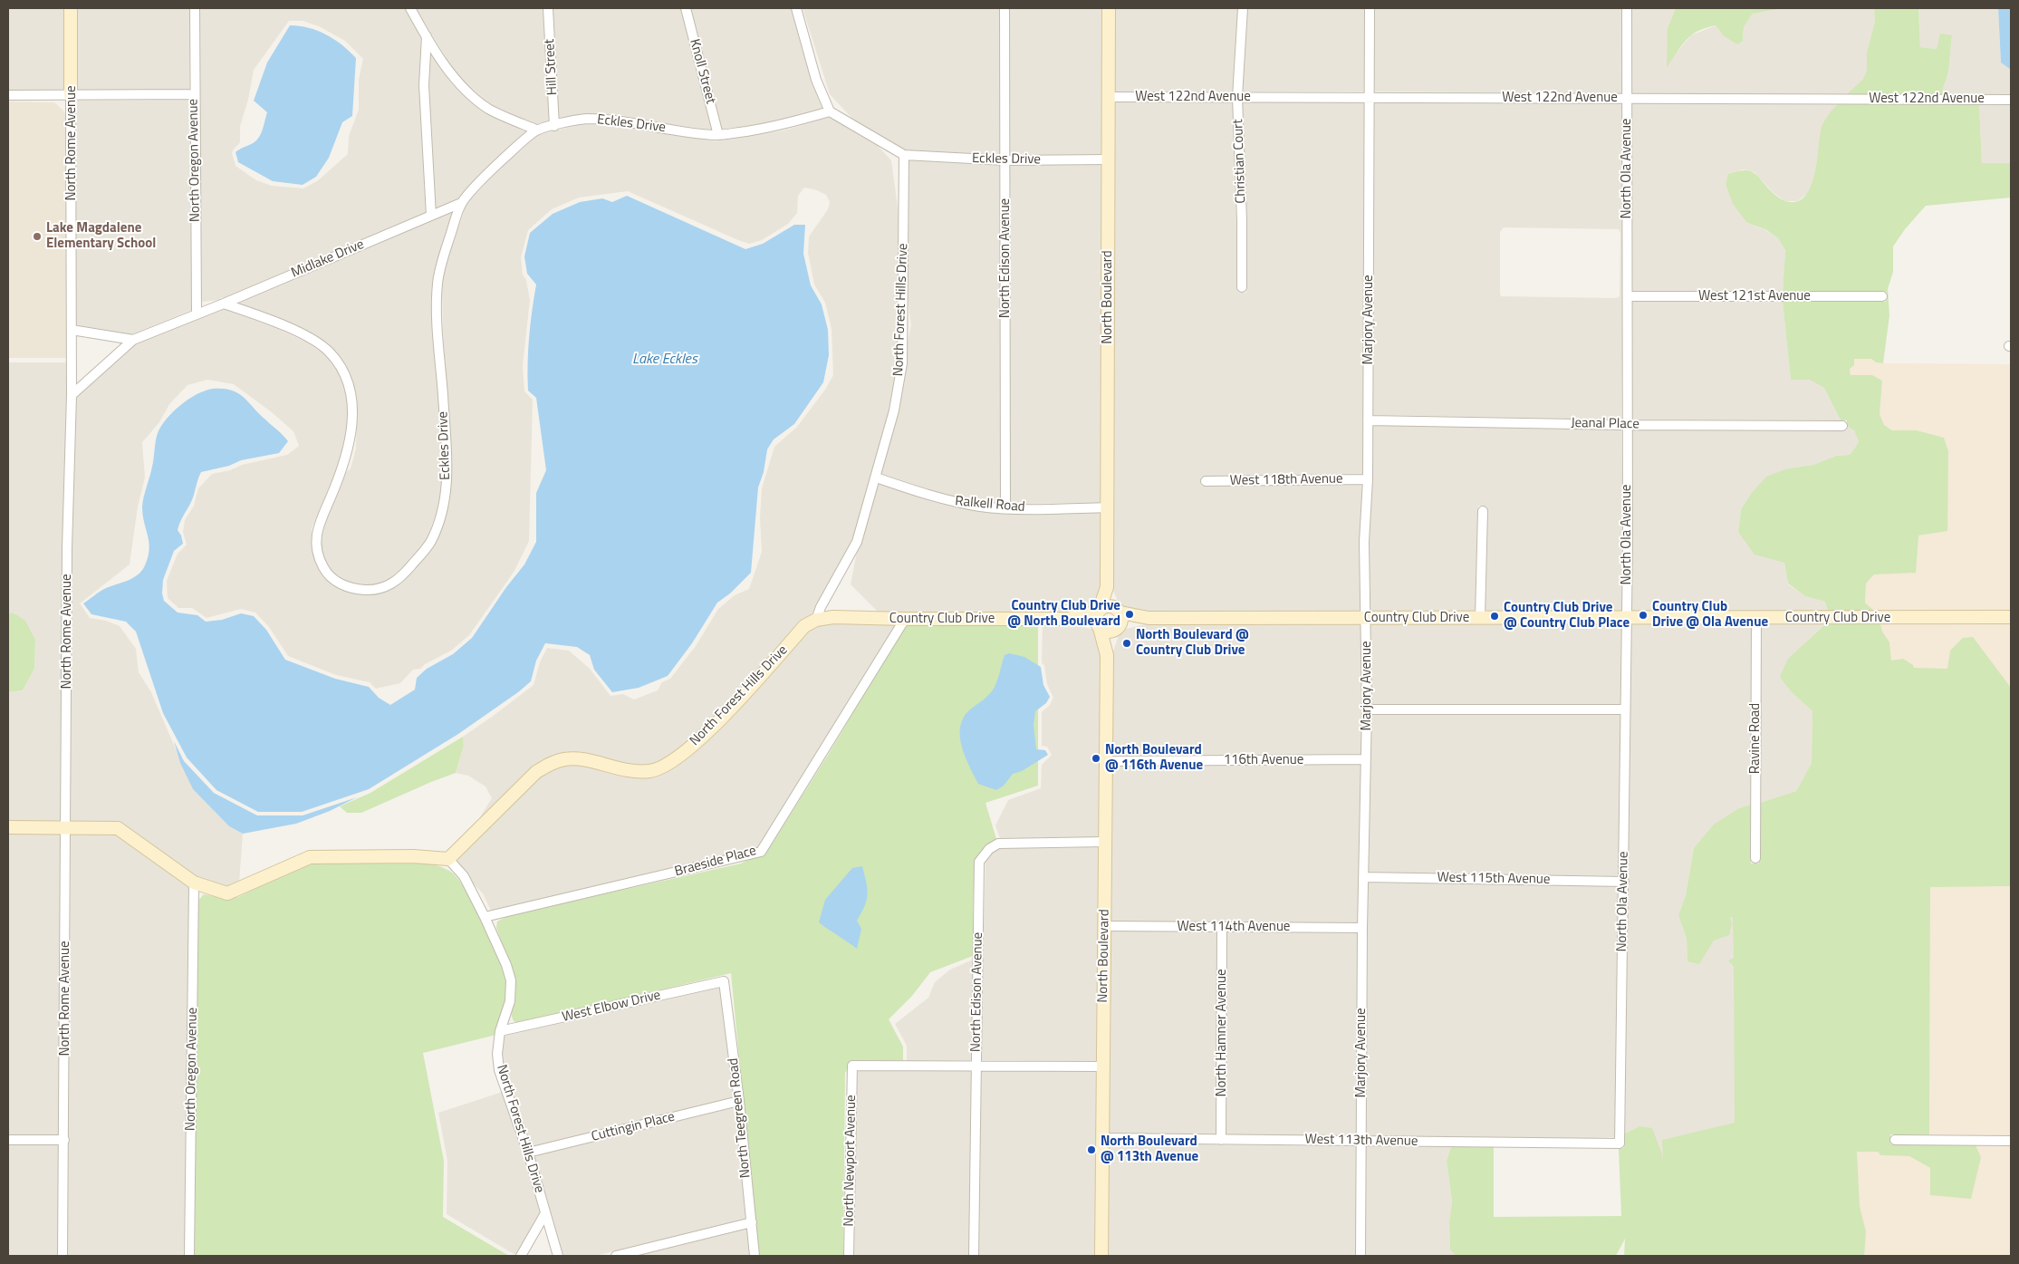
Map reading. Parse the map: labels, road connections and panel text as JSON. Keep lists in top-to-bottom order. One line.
{"streets":{"street":["Hill Street","Knoll Street","West 122nd Avenue","Eckles Drive","North Rome Avenue","North Oregon Avenue","Christian Court","North Ola Avenue","North Edison Avenue","Midlake Drive","West 121st Avenue","North Boulevard","North Forest Hills Drive","Marjory Avenue","Jeanal Place","West 118th Avenue","Ralkell Road","Country Club Drive","Ravine Road","116th Avenue","Braeside Place","West 115th Avenue","West 114th Avenue","West Elbow Drive","North Hamner Avenue","North Teegreen Road","Cuttingin Place","West 113th Avenue","North Newport Avenue"]},"crossings":[["Hill Street","Eckles Drive"],["Knoll Street","Eckles Drive"],["West 122nd Avenue","Christian Court"],["West 122nd Avenue","North Ola Avenue"],["West 122nd Avenue","North Boulevard"],["West 122nd Avenue","Marjory Avenue"],["Eckles Drive","North Edison Avenue"],["Eckles Drive","Midlake Drive"],["Eckles Drive","North Boulevard"],["Eckles Drive","North Forest Hills Drive"],["North Ola Avenue","West 121st Avenue"],["North Ola Avenue","Jeanal Place"],["North Ola Avenue","Country Club Drive"],["North Ola Avenue","West 115th Avenue"],["North Ola Avenue","West 113th Avenue"],["North Edison Avenue","North Boulevard"],["North Edison Avenue","Ralkell Road"],["North Edison Avenue","North Newport Avenue"],["North Boulevard","Ralkell Road"],["North Boulevard","Country Club Drive"],["North Boulevard","116th Avenue"],["North Boulevard","West 114th Avenue"],["North Boulevard","West 113th Avenue"],["North Forest Hills Drive","Ralkell Road"],["North Forest Hills Drive","Country Club Drive"],["North Forest Hills Drive","Braeside Place"],["North Forest Hills Drive","West Elbow Drive"],["North Forest Hills Drive","Cuttingin Place"],["Marjory Avenue","Jeanal Place"],["Marjory Avenue","West 118th Avenue"],["Marjory Avenue","Country Club Drive"],["Marjory Avenue","116th Avenue"],["Marjory Avenue","West 115th Avenue"],["Marjory Avenue","West 114th Avenue"],["Marjory Avenue","West 113th Avenue"],["Country Club Drive","Ravine Road"],["Country Club Drive","Braeside Place"],["West 114th Avenue","North Hamner Avenue"],["West Elbow Drive","North Teegreen Road"],["North Hamner Avenue","West 113th Avenue"],["North Teegreen Road","Cuttingin Place"]],"water":["Lake Eckles"],"places":["Lake Magdalene Elementary School","Country Club Drive @ North Boulevard","Country Club Drive @ Ola Avenue","Country Club Drive @ Country Club Place","North Boulevard @ Country Club Drive","North Boulevard @ 116th Avenue","North Boulevard @ 113th Avenue"]}
